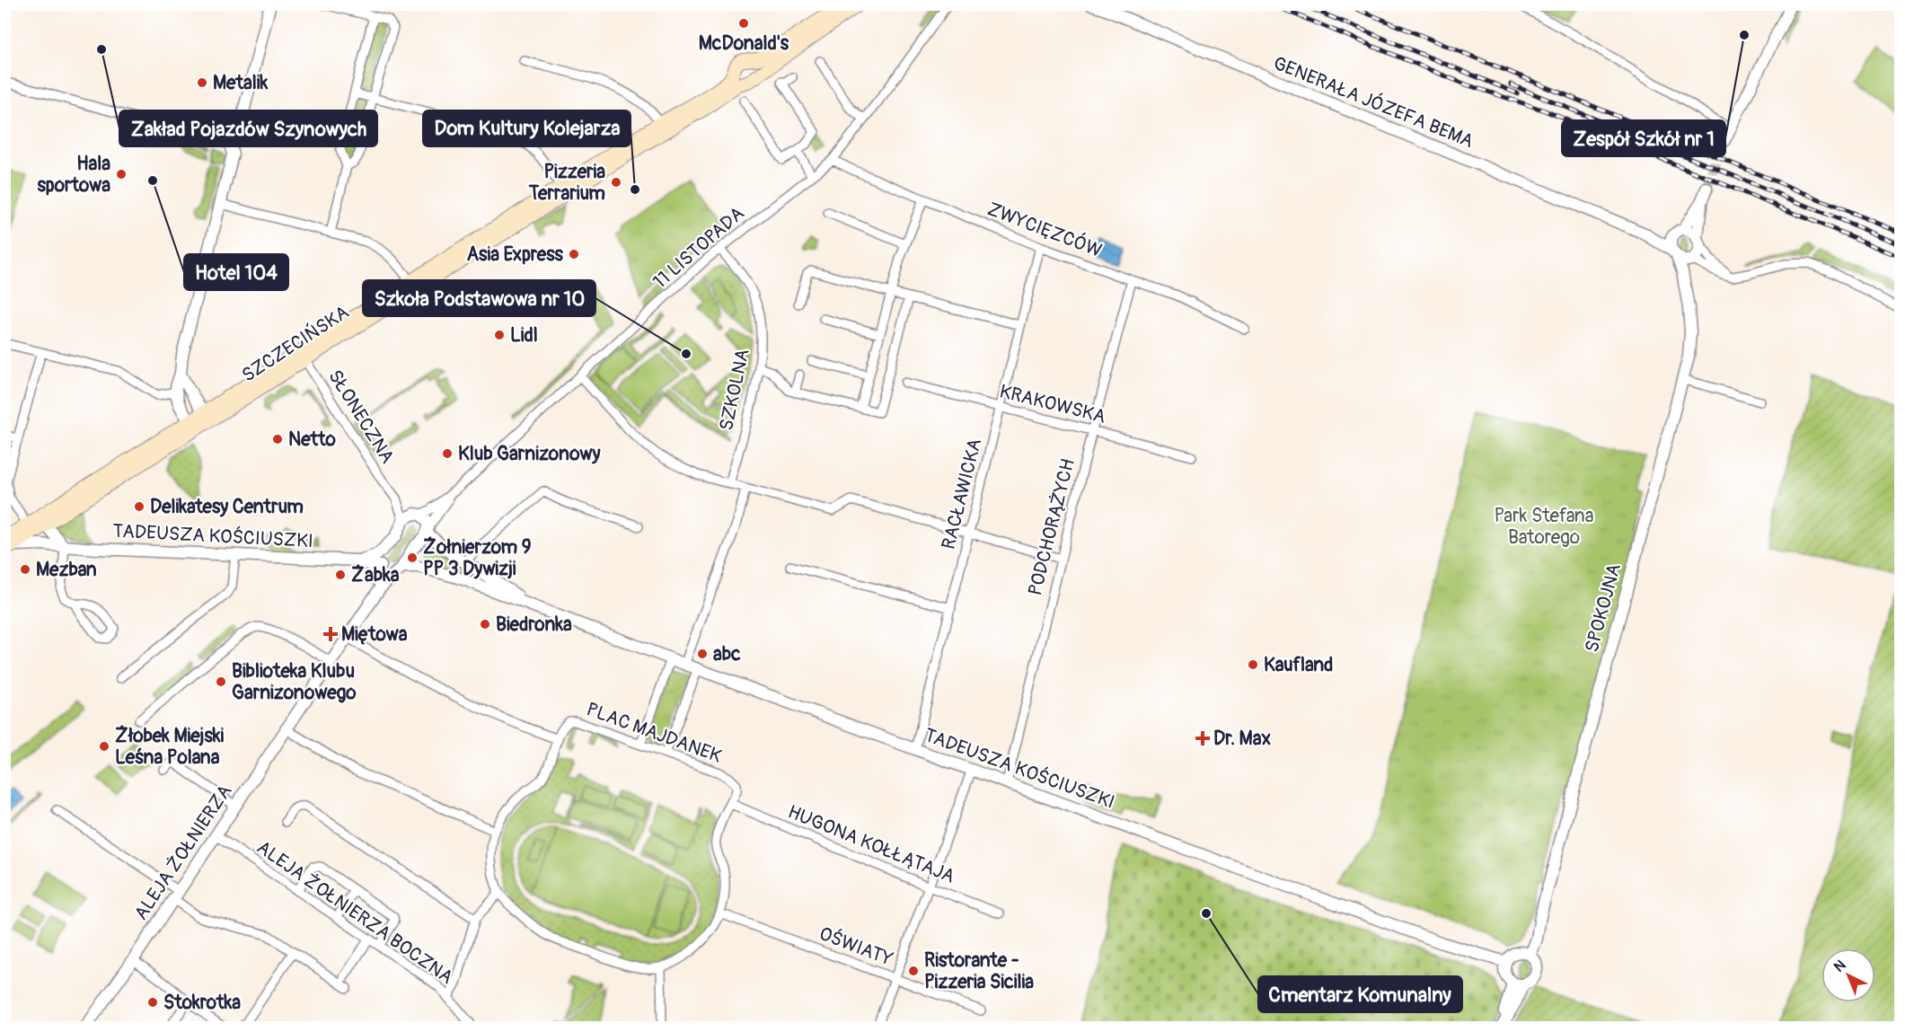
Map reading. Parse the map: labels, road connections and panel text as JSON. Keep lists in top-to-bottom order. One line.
{"streets":{"main road":["SZCZECIŃSKA"],"street":["GENERAŁA JÓZEFA BEMA","ZWYCIĘZCÓW","11 LISTOPADA","SZKOLNA","KRAKOWSKA","SŁONECZNA","RACŁAWICKA","PODCHORĄŻYCH","TADEUSZA KOŚCIUSZKI","SPOKOJNA","PLAC MAJDANEK","HUGONA KOŁŁĄTAJA","ALEJA ŻOŁNIERZA","ALEJA ŻOŁNIERZA BOCZNA","OŚWIATY"]},"crossings":[["GENERAŁA JÓZEFA BEMA","SPOKOJNA"],["ZWYCIĘZCÓW","11 LISTOPADA"],["ZWYCIĘZCÓW","RACŁAWICKA"],["ZWYCIĘZCÓW","PODCHORĄŻYCH"],["11 LISTOPADA","SZKOLNA"],["11 LISTOPADA","SŁONECZNA"],["11 LISTOPADA","TADEUSZA KOŚCIUSZKI"],["11 LISTOPADA","ALEJA ŻOŁNIERZA"],["SZCZECIŃSKA","SŁONECZNA"],["SZCZECIŃSKA","TADEUSZA KOŚCIUSZKI"],["KRAKOWSKA","RACŁAWICKA"],["KRAKOWSKA","PODCHORĄŻYCH"],["SŁONECZNA","TADEUSZA KOŚCIUSZKI"],["RACŁAWICKA","TADEUSZA KOŚCIUSZKI"],["PODCHORĄŻYCH","TADEUSZA KOŚCIUSZKI"],["TADEUSZA KOŚCIUSZKI","SPOKOJNA"],["TADEUSZA KOŚCIUSZKI","ALEJA ŻOŁNIERZA"],["PLAC MAJDANEK","HUGONA KOŁŁĄTAJA"],["PLAC MAJDANEK","OŚWIATY"],["ALEJA ŻOŁNIERZA","ALEJA ŻOŁNIERZA BOCZNA"]],"parks":["Park Stefana Batorego"],"places":{"other":["McDonald's","Zespół Szkół nr 1","Zakład Pojazdów Szynowych","Metalik","Hala sportowa","Hotel 104","Pizzeria Terrarium","Dom Kultury Kolejarza","Asia Express","Lidl","Szkoła Podstawowa nr 10","Netto","Klub Garnizonowy","Delikatesy Centrum","Żołnierzom 9 PP 3 Dywizji","Mezban","Żabka","Biedronka","abc","Kaufland","Biblioteka Klubu Garnizonowego","Żłobek Miejski Leśna Polana","Cmentarz Komunalny","Ristorante - Pizzeria Sicilia","Stokrotka"],"health":["Miętowa","Dr. Max"]},"north":"top left"}
